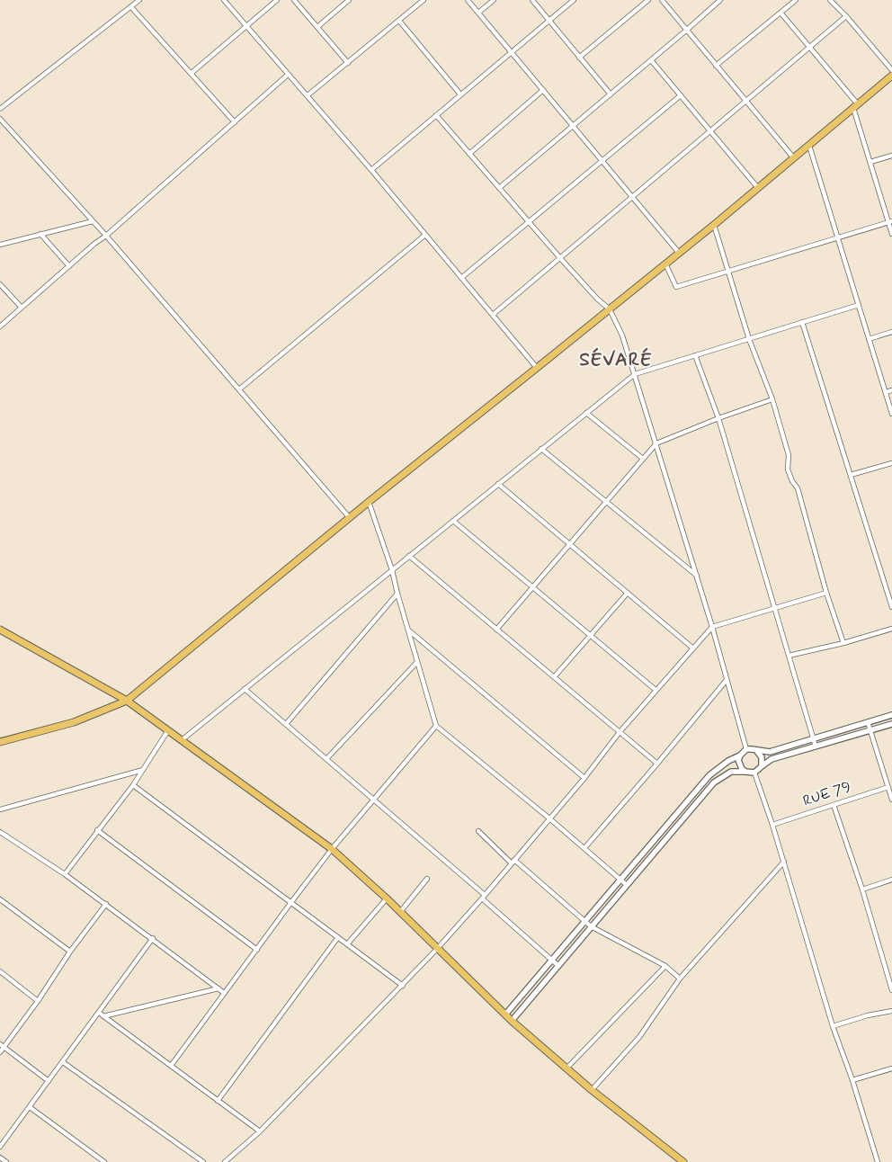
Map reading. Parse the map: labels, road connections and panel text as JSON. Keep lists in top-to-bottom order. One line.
{"streets":{"street":["RUE 79"]},"districts":["SÉVARÉ"]}
